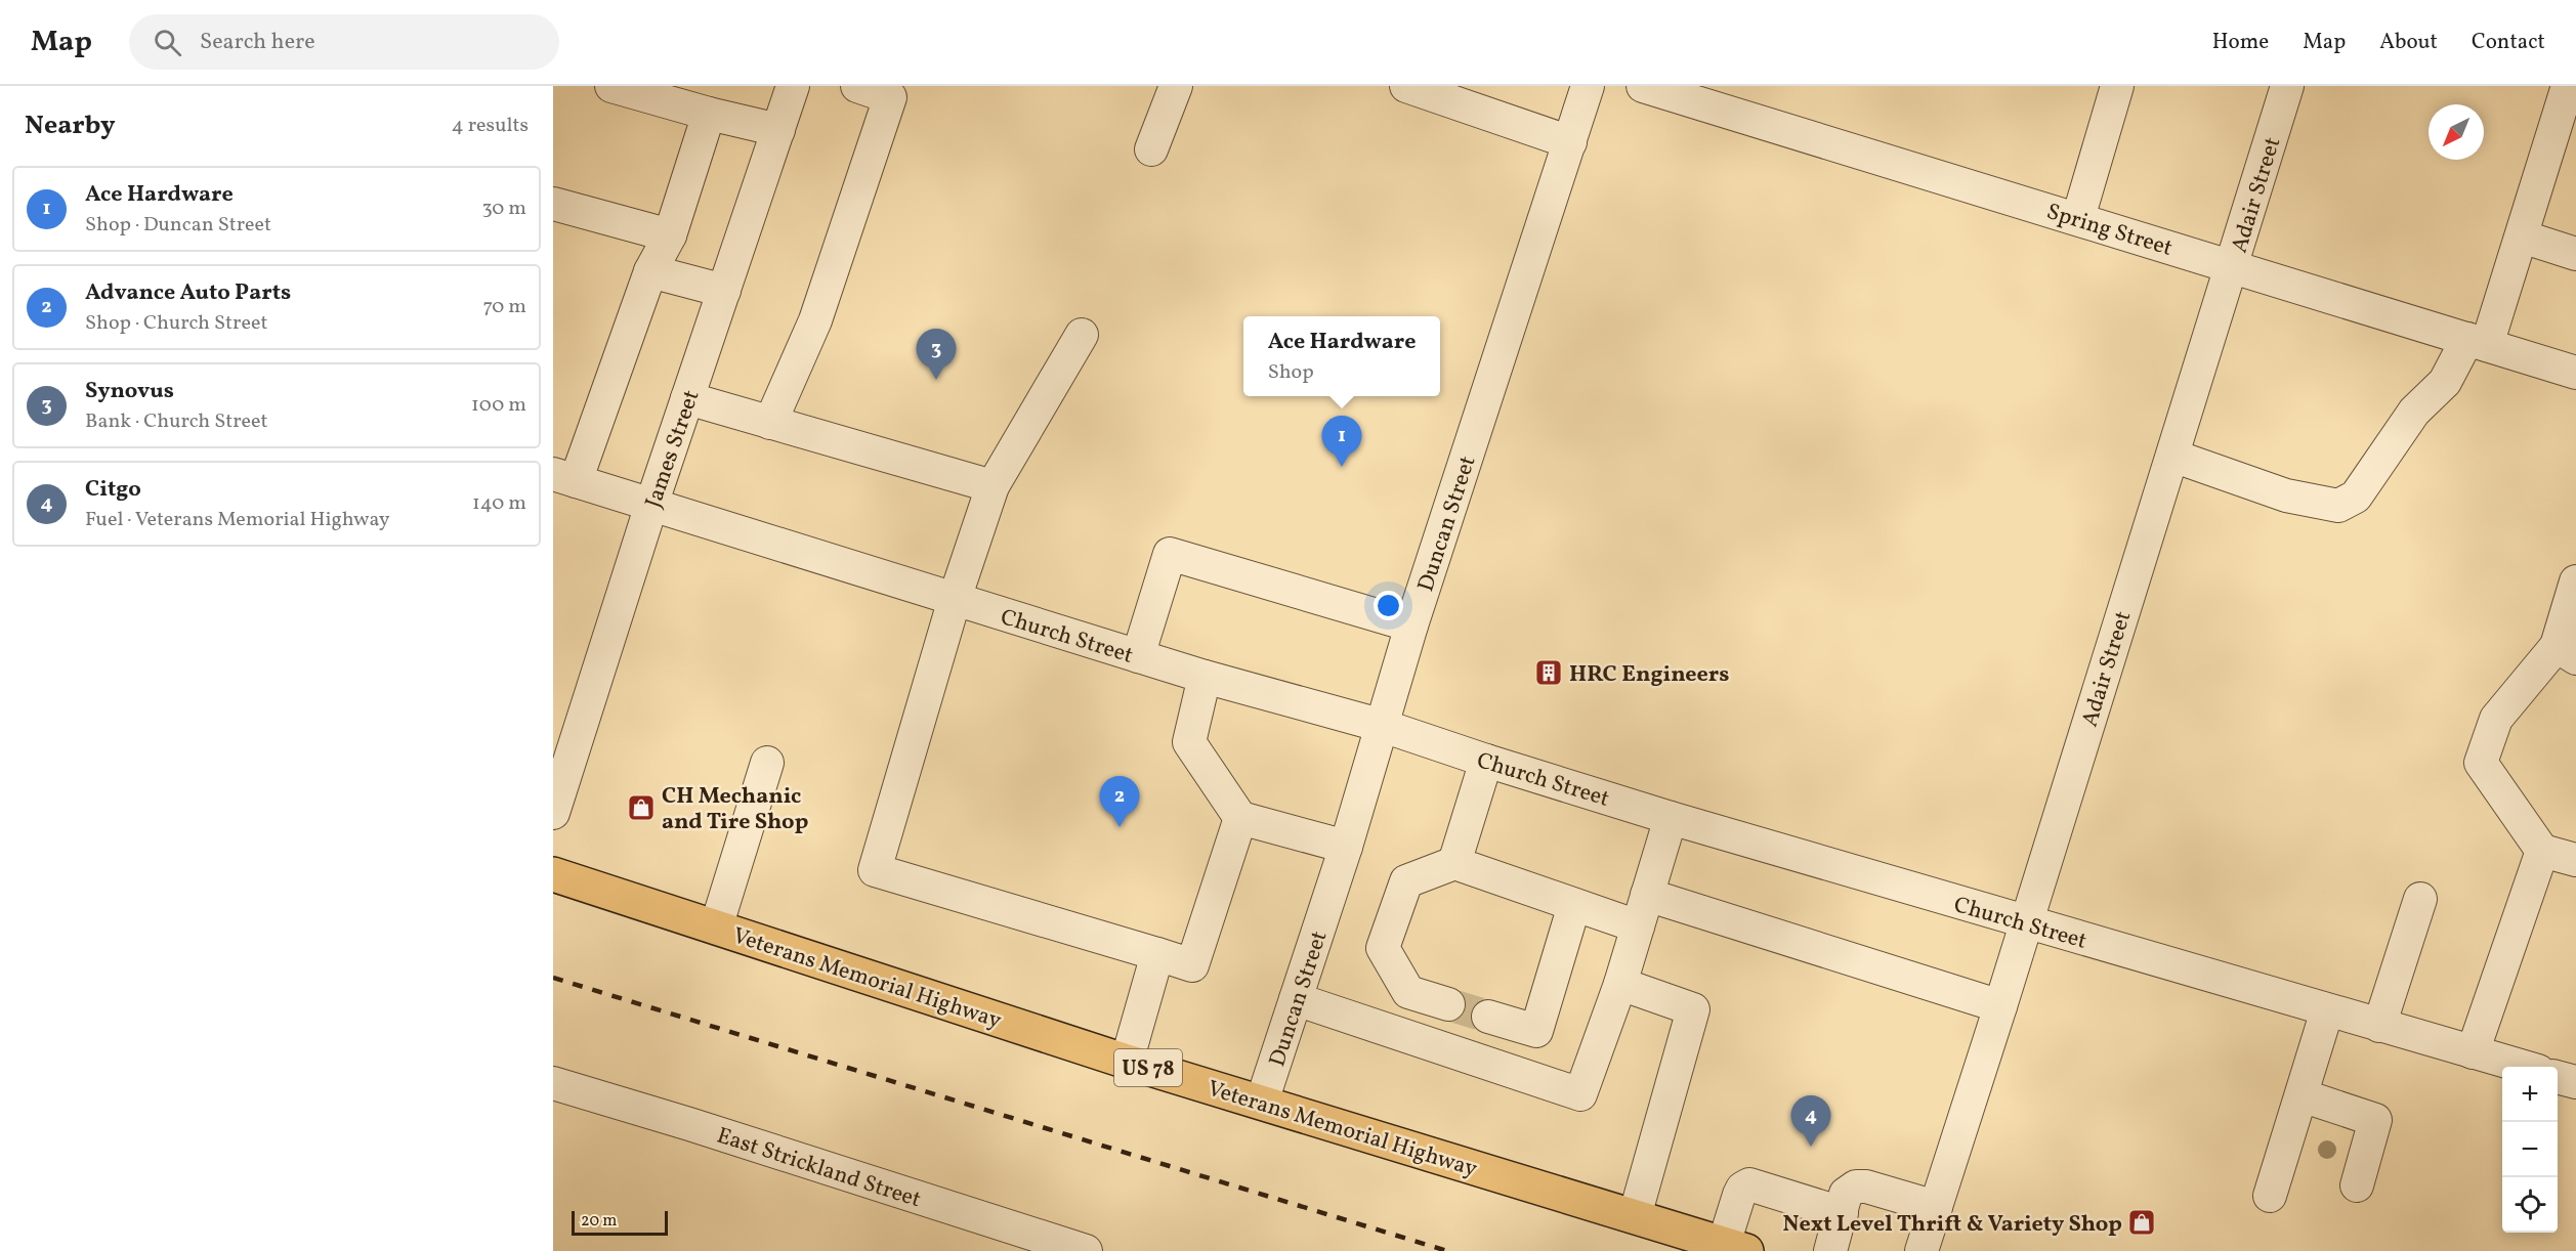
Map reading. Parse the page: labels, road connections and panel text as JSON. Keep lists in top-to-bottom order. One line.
{"streets":{"main road":["Veterans Memorial Highway","US 78"],"street":["Adair Street","Spring Street","James Street","Duncan Street","Church Street","East Strickland Street"]},"crossings":[["Adair Street","Spring Street"],["Adair Street","Church Street"],["James Street","Church Street"],["Duncan Street","Church Street"],["Duncan Street","Veterans Memorial Highway"]],"places":{"building":["HRC Engineers"],"shop":["CH Mechanic and Tire Shop","Next Level Thrift & Variety Shop"]},"scale_bar":"20 m","north":"bottom left","page":{"header":"Map","search":"Search here","nav":["Home","Map","About","Contact"],"heading":["Nearby","4 results"],"list":[{"mark":"1","name":"Ace Hardware","note":"Shop · Duncan Street","value":"30 m"},{"mark":"2","name":"Advance Auto Parts","note":"Shop · Church Street","value":"70 m"},{"mark":"3","name":"Synovus","note":"Bank · Church Street","value":"100 m"},{"mark":"4","name":"Citgo","note":"Fuel · Veterans Memorial Highway","value":"140 m"}],"popup":["Ace Hardware","Shop"],"pins":["3","1","2","4"],"map_buttons":["+","−"],"scale":"20 m"}}
